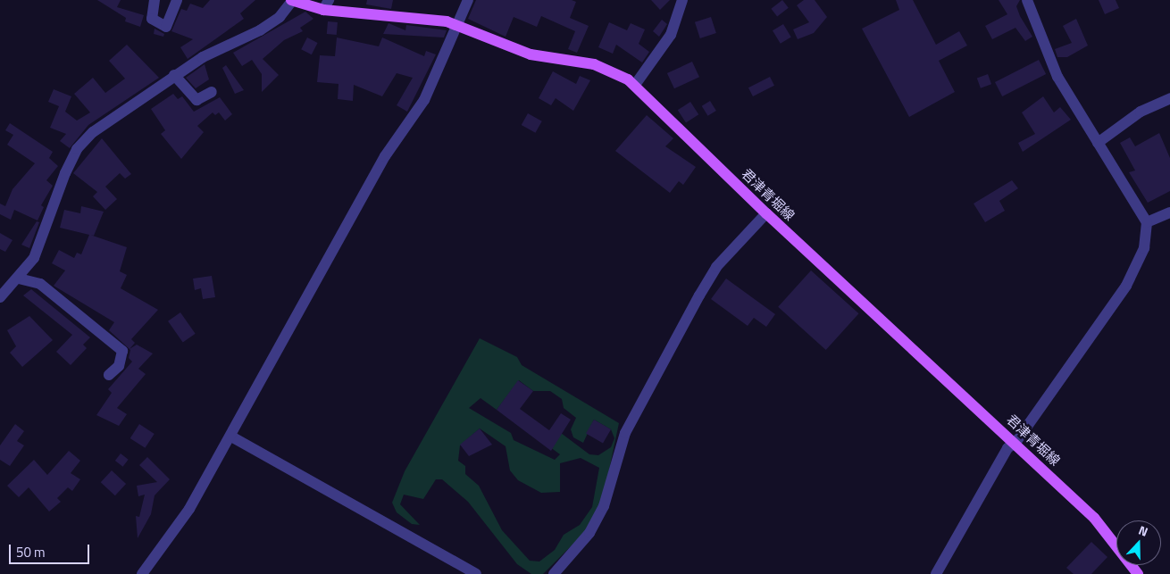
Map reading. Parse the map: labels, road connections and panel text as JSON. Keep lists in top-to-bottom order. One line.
{"streets":{"main road":["君津青堀線"]},"scale_bar":"50 m","north":"top"}
